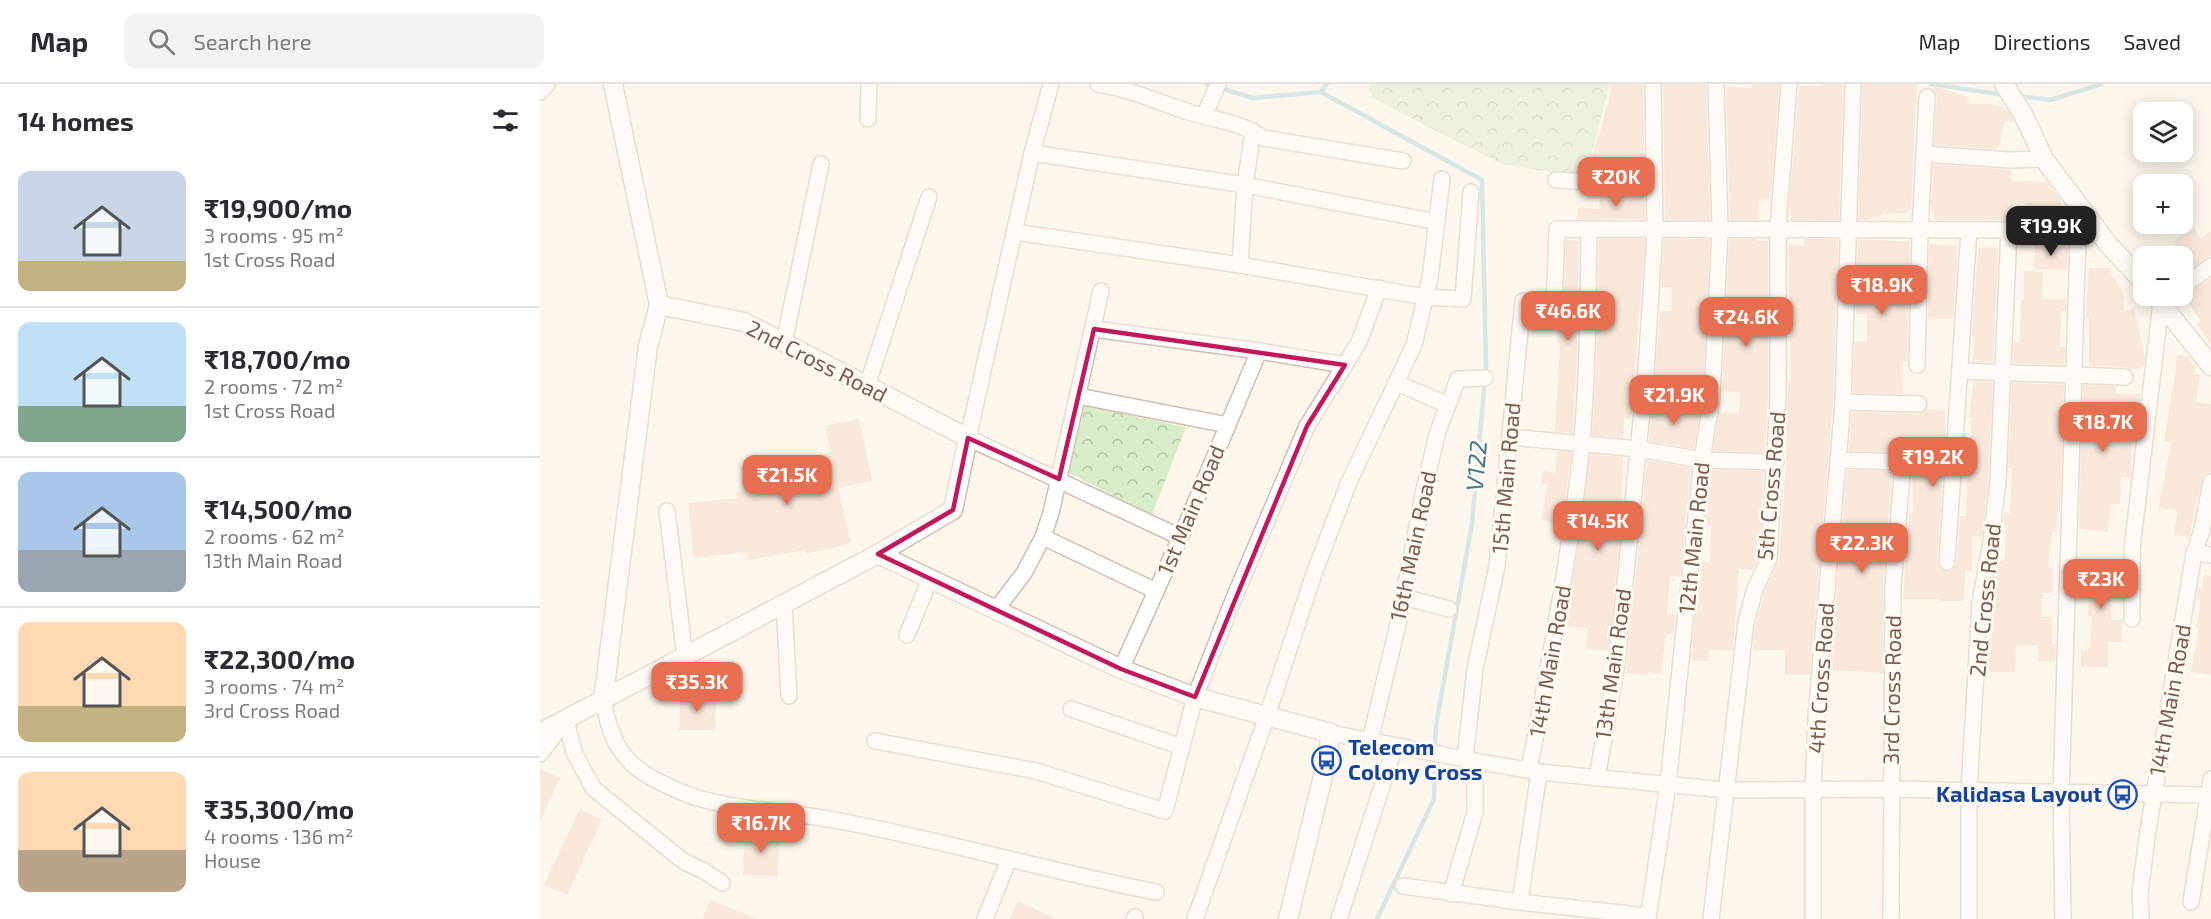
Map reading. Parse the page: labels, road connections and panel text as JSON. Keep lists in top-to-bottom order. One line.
{"streets":{"street":["2nd Cross Road","15th Main Road","5th Cross Road","1st Main Road","12th Main Road","16th Main Road","14th Main Road","13th Main Road","4th Cross Road","3rd Cross Road"]},"crossings":[["15th Main Road","14th Main Road"],["4th Cross Road","3rd Cross Road"]],"water":["V122"],"places":{"bus stop":["Telecom Colony Cross","Kalidasa Layout"]},"page":{"header":"Map","search":"Search here","nav":["Map","Directions","Saved"],"heading":"14 homes","map_buttons":["+","−"],"list":[{"name":"₹19,900/mo","note":"3 rooms · 95 m² · 1st Cross Road"},{"name":"₹18,700/mo","note":"2 rooms · 72 m² · 1st Cross Road"},{"name":"₹14,500/mo","note":"2 rooms · 62 m² · 13th Main Road"},{"name":"₹22,300/mo","note":"3 rooms · 74 m² · 3rd Cross Road"},{"name":"₹35,300/mo","note":"4 rooms · 136 m² · House"}],"price":["₹20K","₹19.9K","₹18.9K","₹46.6K","₹24.6K","₹21.9K","₹18.7K","₹19.2K","₹21.5K","₹14.5K","₹22.3K","₹23K","₹35.3K","₹16.7K"]}}
